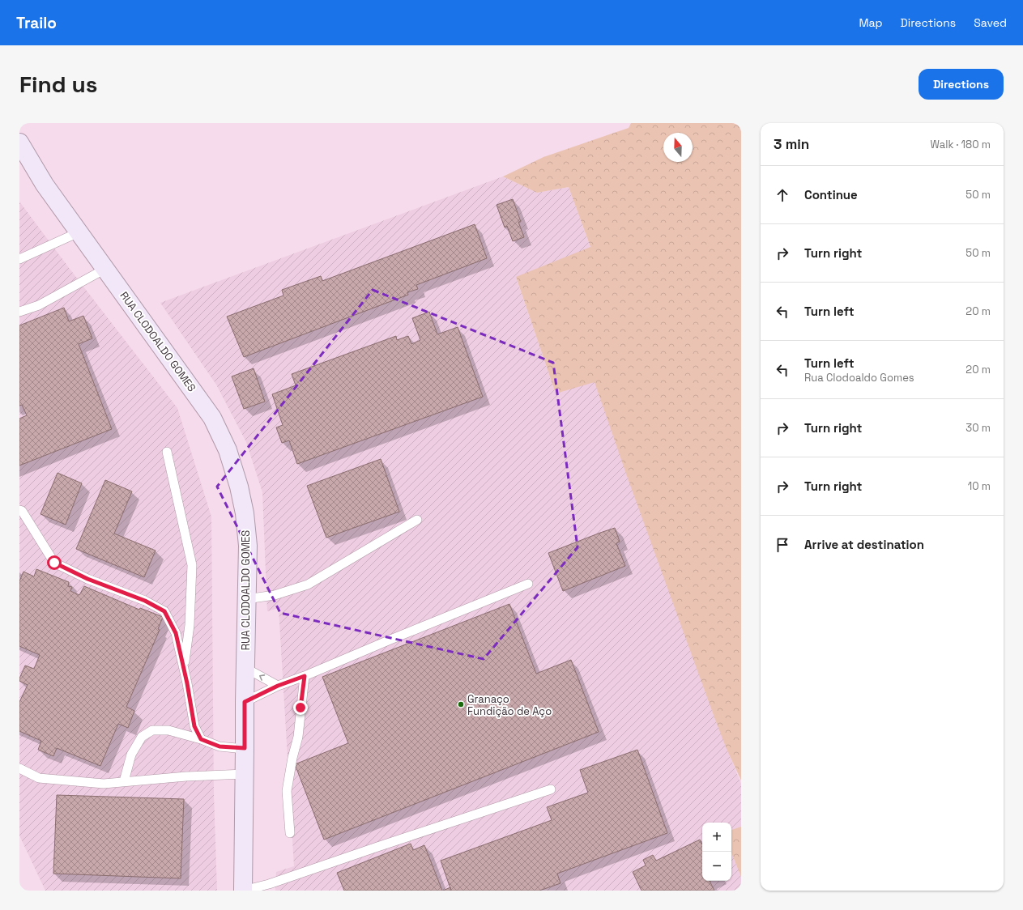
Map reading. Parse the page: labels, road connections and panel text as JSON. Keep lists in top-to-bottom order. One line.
{"streets":{"main road":["RUA CLODOALDO GOMES"]},"places":["Granaço Fundição de Aço"],"north":"top","page":{"header":"Trailo","nav":["Map","Directions","Saved"],"buttons":"Directions","title":"Find us","heading":["3 min","Walk · 180 m"],"list":[["Continue","50 m"],["Turn right","50 m"],["Turn left","20 m"],["Turn left","Rua Clodoaldo Gomes","20 m"],["Turn right","30 m"],["Turn right","10 m"],"Arrive at destination"],"map_buttons":["+","−"]}}
